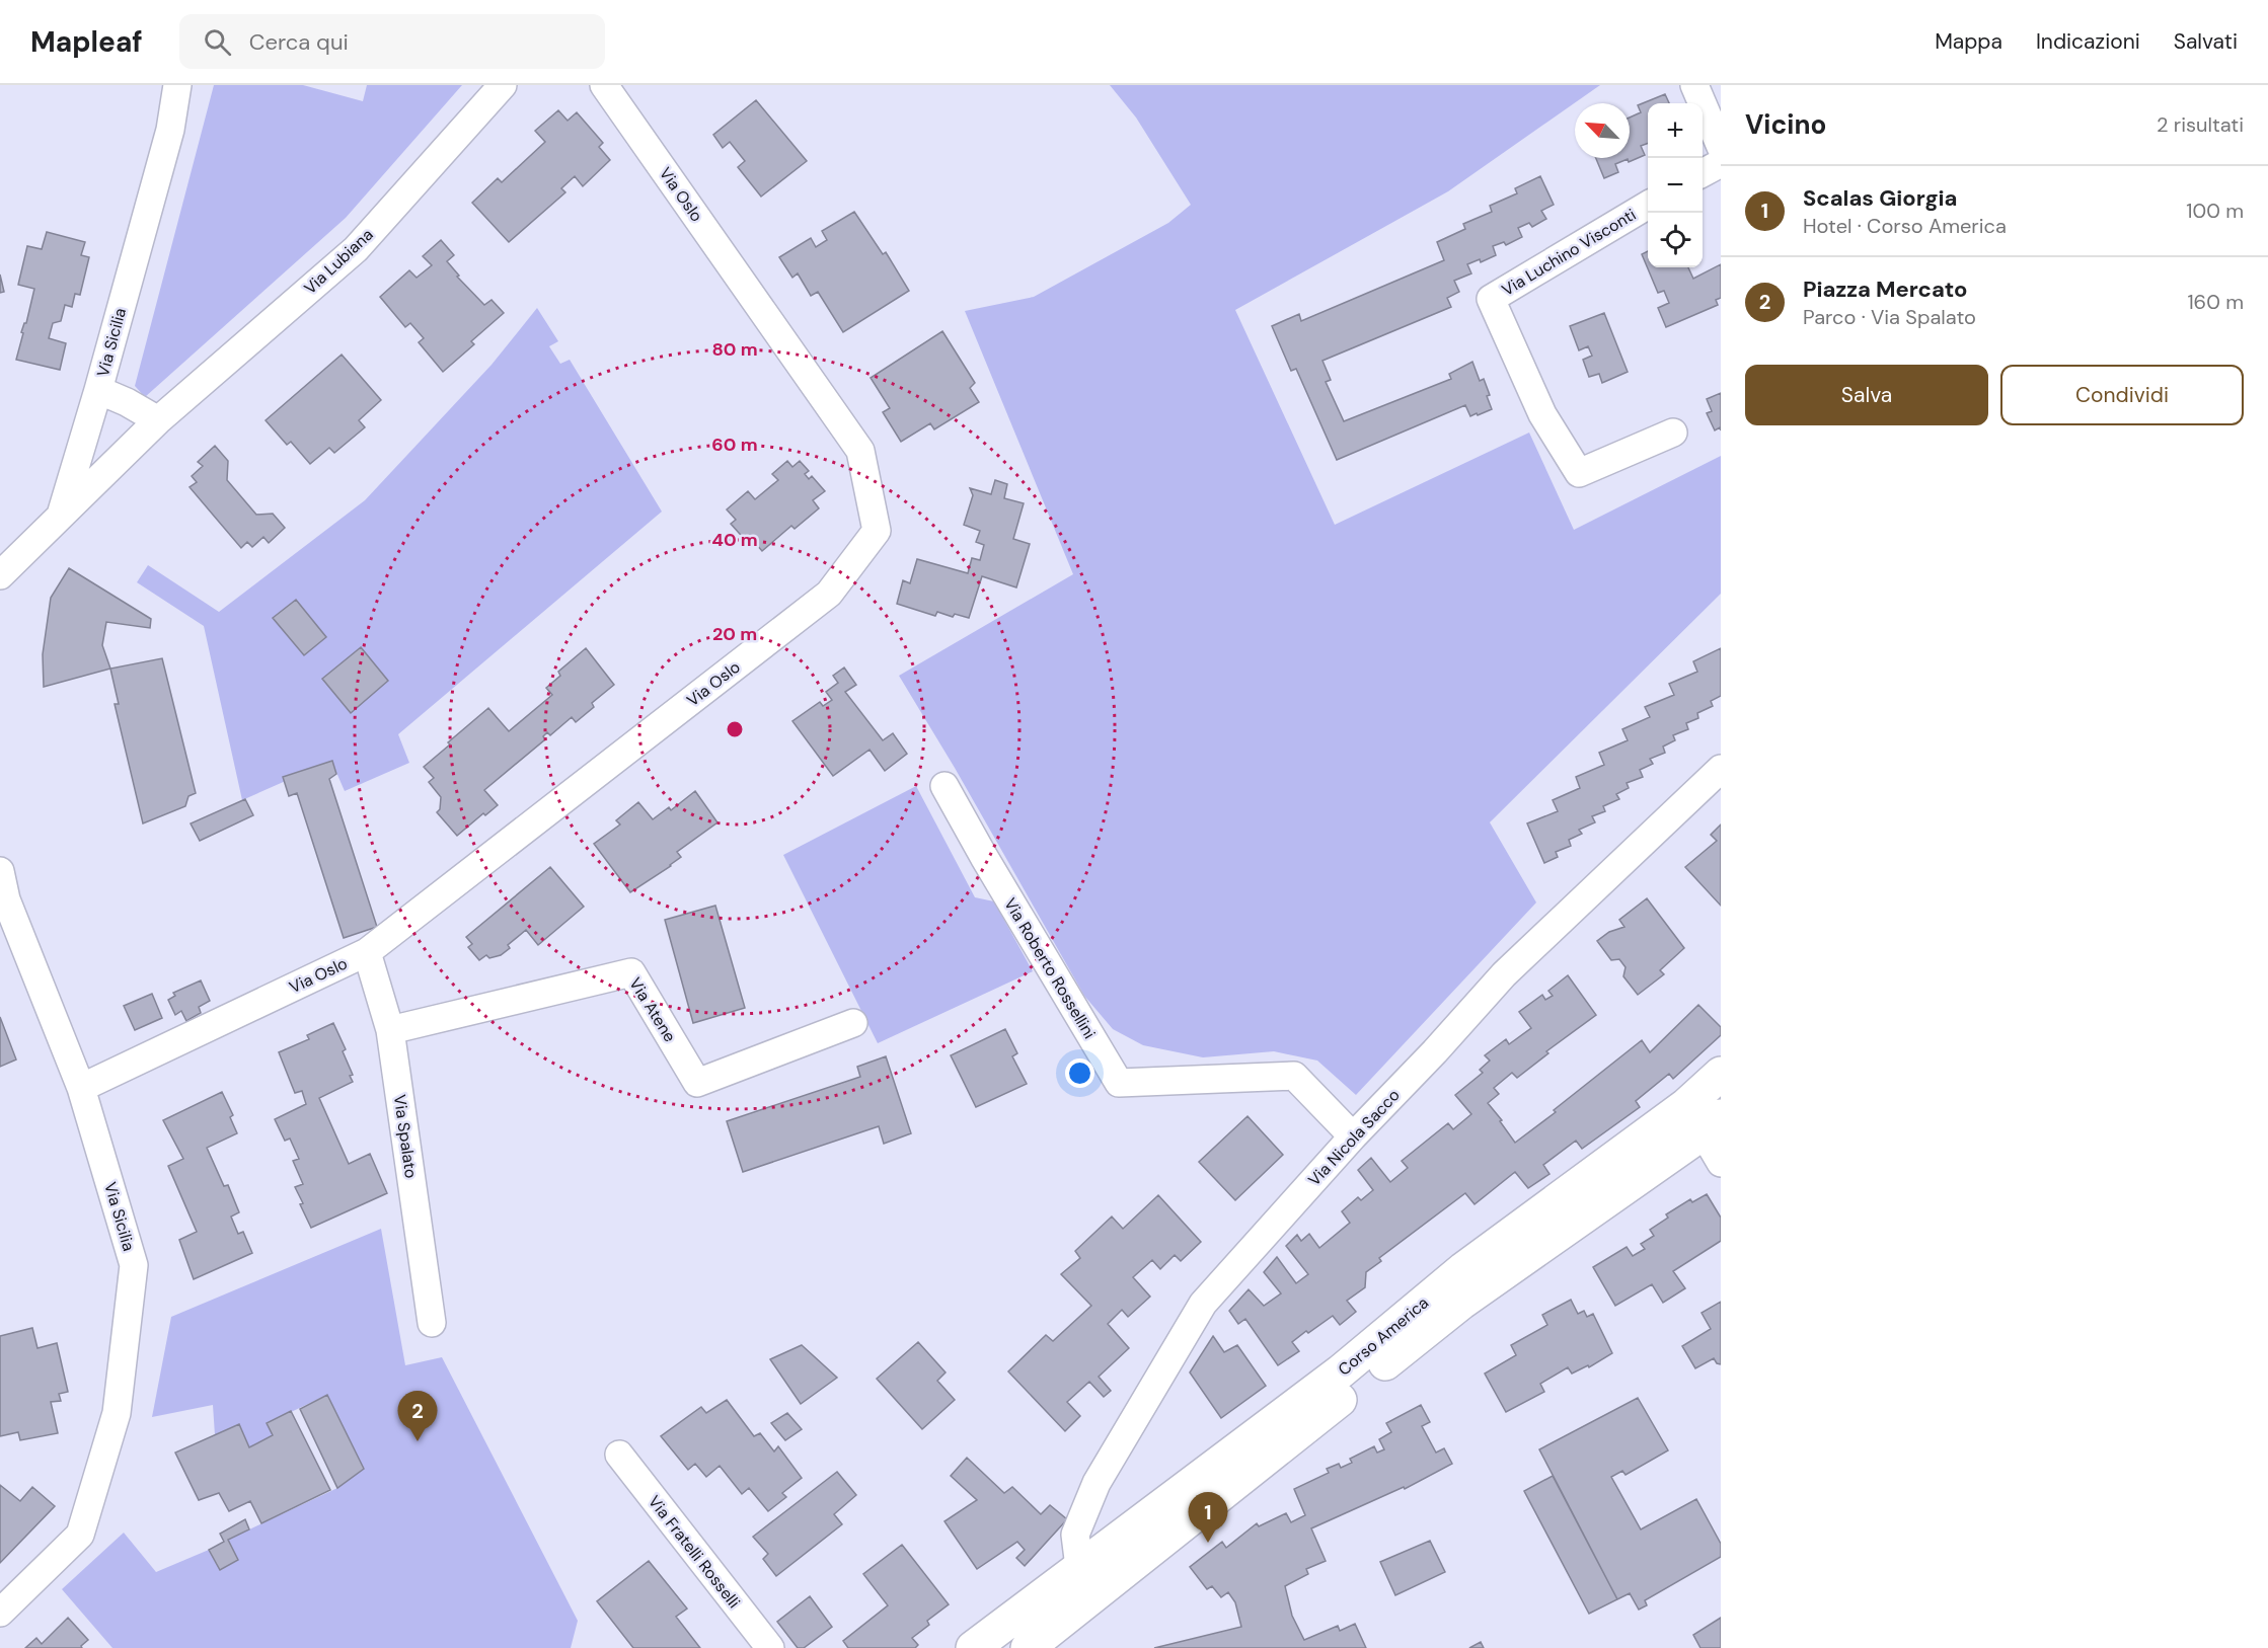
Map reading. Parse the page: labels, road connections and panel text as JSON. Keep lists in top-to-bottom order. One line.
{"streets":{"street":["Via Oslo","Via Luchino Visconti","Via Lubiana","Via Sicilia","Via Roberto Rossellini","Via Atene","Via Spalato","Via Nicola Sacco","Corso America","Via Fratelli Rosselli"]},"crossings":[["Via Oslo","Via Sicilia"],["Via Oslo","Via Spalato"],["Via Lubiana","Via Sicilia"],["Via Roberto Rossellini","Via Nicola Sacco"],["Via Atene","Via Spalato"],["Via Nicola Sacco","Corso America"]],"north":"top left","page":{"header":"Mapleaf","search":"Cerca qui","nav":["Mappa","Indicazioni","Salvati"],"heading":["Vicino","2 risultati"],"map_buttons":["+","−"],"list":[{"mark":"1","name":"Scalas Giorgia","note":"Hotel · Corso America","value":"100 m"},{"mark":"2","name":"Piazza Mercato","note":"Parco · Via Spalato","value":"160 m"}],"buttons":["Salva","Condividi"],"pins":["2","1"]},"rings":["80 m","60 m","40 m","20 m"]}
